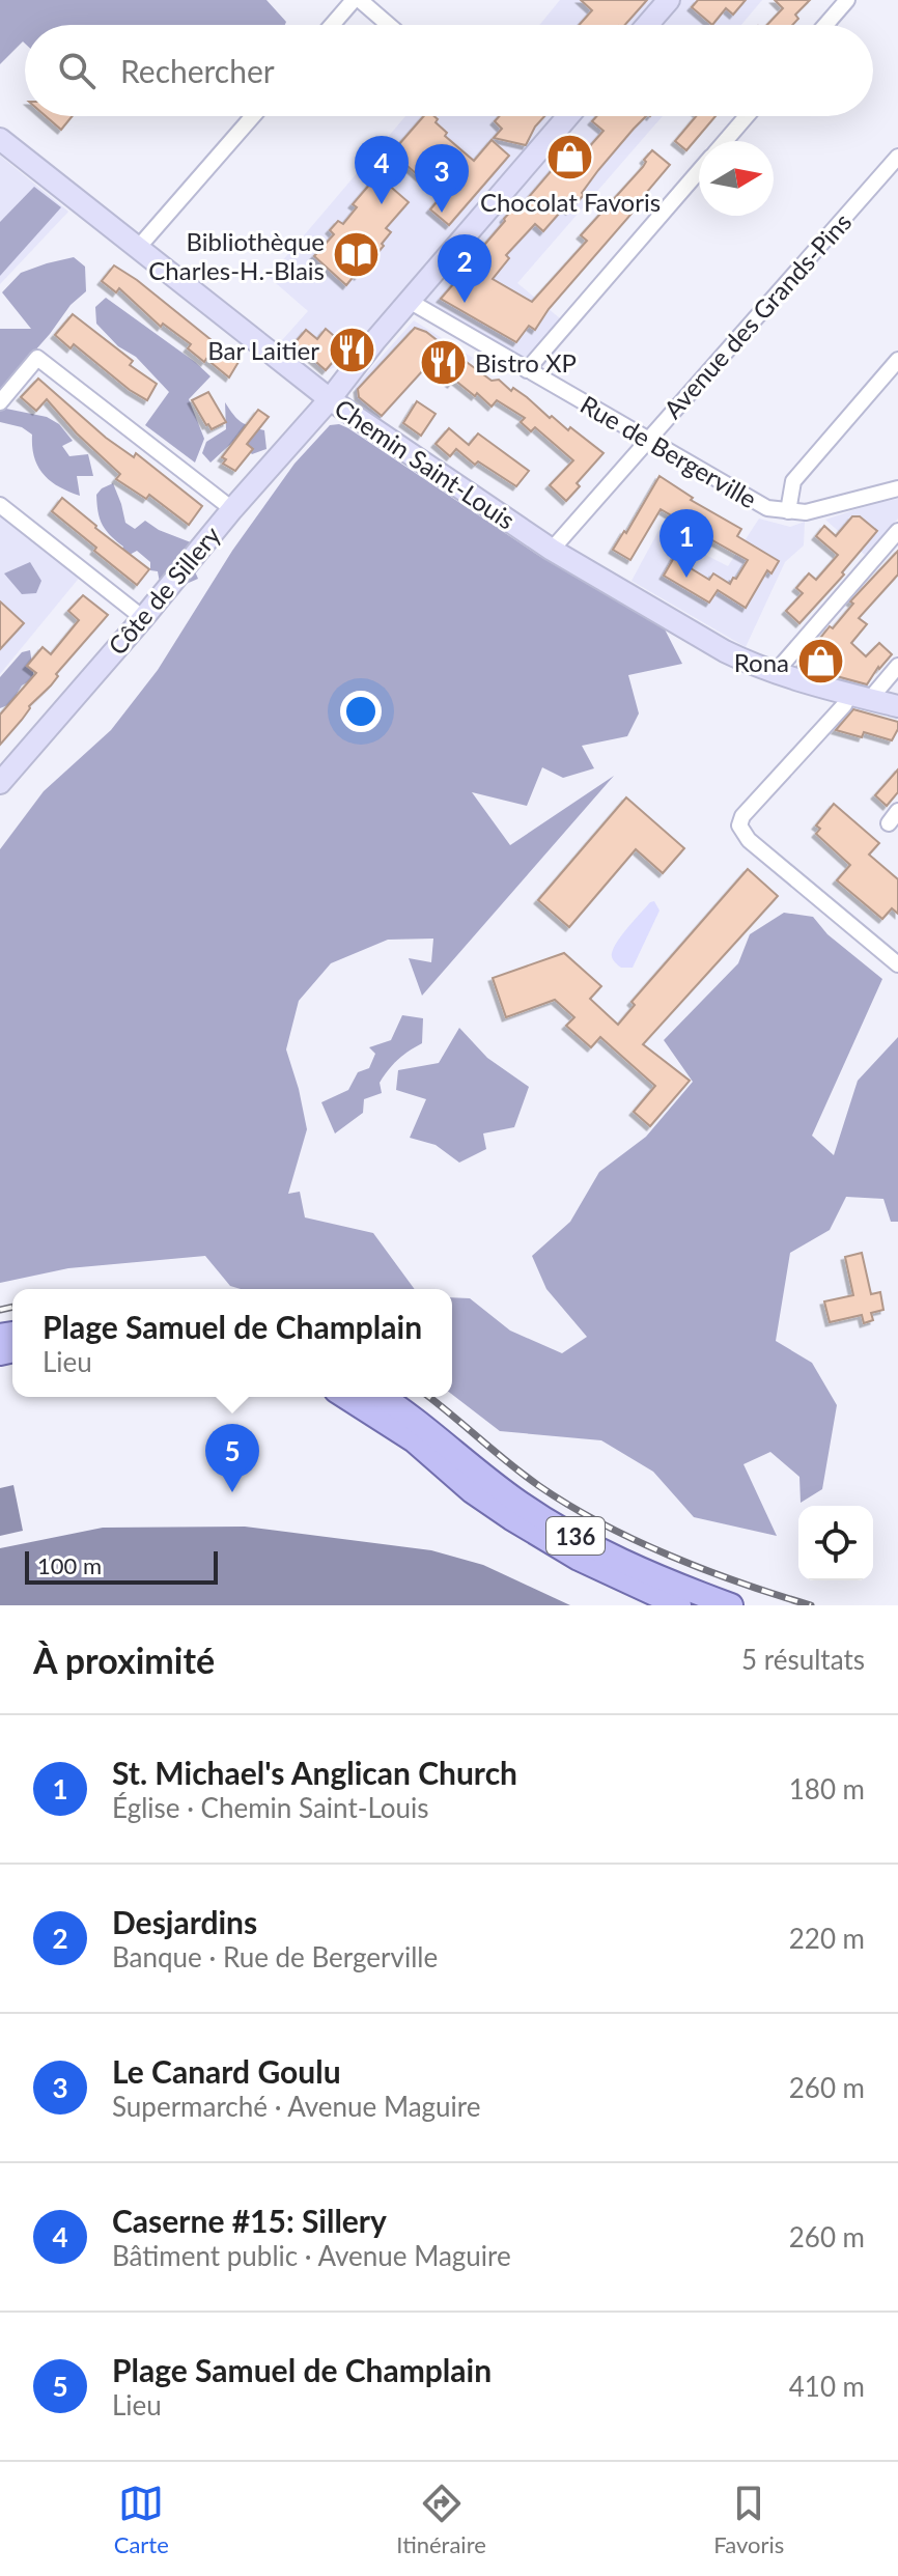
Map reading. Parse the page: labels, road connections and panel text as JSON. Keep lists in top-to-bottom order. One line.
{"streets":{"main road":["136"],"street":["Avenue des Grands-Pins","Rue de Bergerville","Chemin Saint-Louis","Côte de Sillery"]},"crossings":[["Avenue des Grands-Pins","Rue de Bergerville"],["Avenue des Grands-Pins","Chemin Saint-Louis"],["Rue de Bergerville","Côte de Sillery"],["Chemin Saint-Louis","Côte de Sillery"]],"places":{"shop":["Chocolat Favoris","Rona"],"library":["Bibliothèque Charles-H.-Blais"],"restaurant":["Bar Laitier","Bistro XP"]},"scale_bar":"100 m","north":"right","page":{"search":"Rechercher","pins":["4","3","2","1","5"],"popup":["Plage Samuel de Champlain","Lieu"],"scale":"100 m","heading":["À proximité","5 résultats"],"list":[{"mark":"1","name":"St. Michael's Anglican Church","note":"Église · Chemin Saint-Louis","value":"180 m"},{"mark":"2","name":"Desjardins","note":"Banque · Rue de Bergerville","value":"220 m"},{"mark":"3","name":"Le Canard Goulu","note":"Supermarché · Avenue Maguire","value":"260 m"},{"mark":"4","name":"Caserne #15: Sillery","note":"Bâtiment public · Avenue Maguire","value":"260 m"},{"mark":"5","name":"Plage Samuel de Champlain","note":"Lieu","value":"410 m"}],"nav":["Carte","Itinéraire","Favoris"]}}
